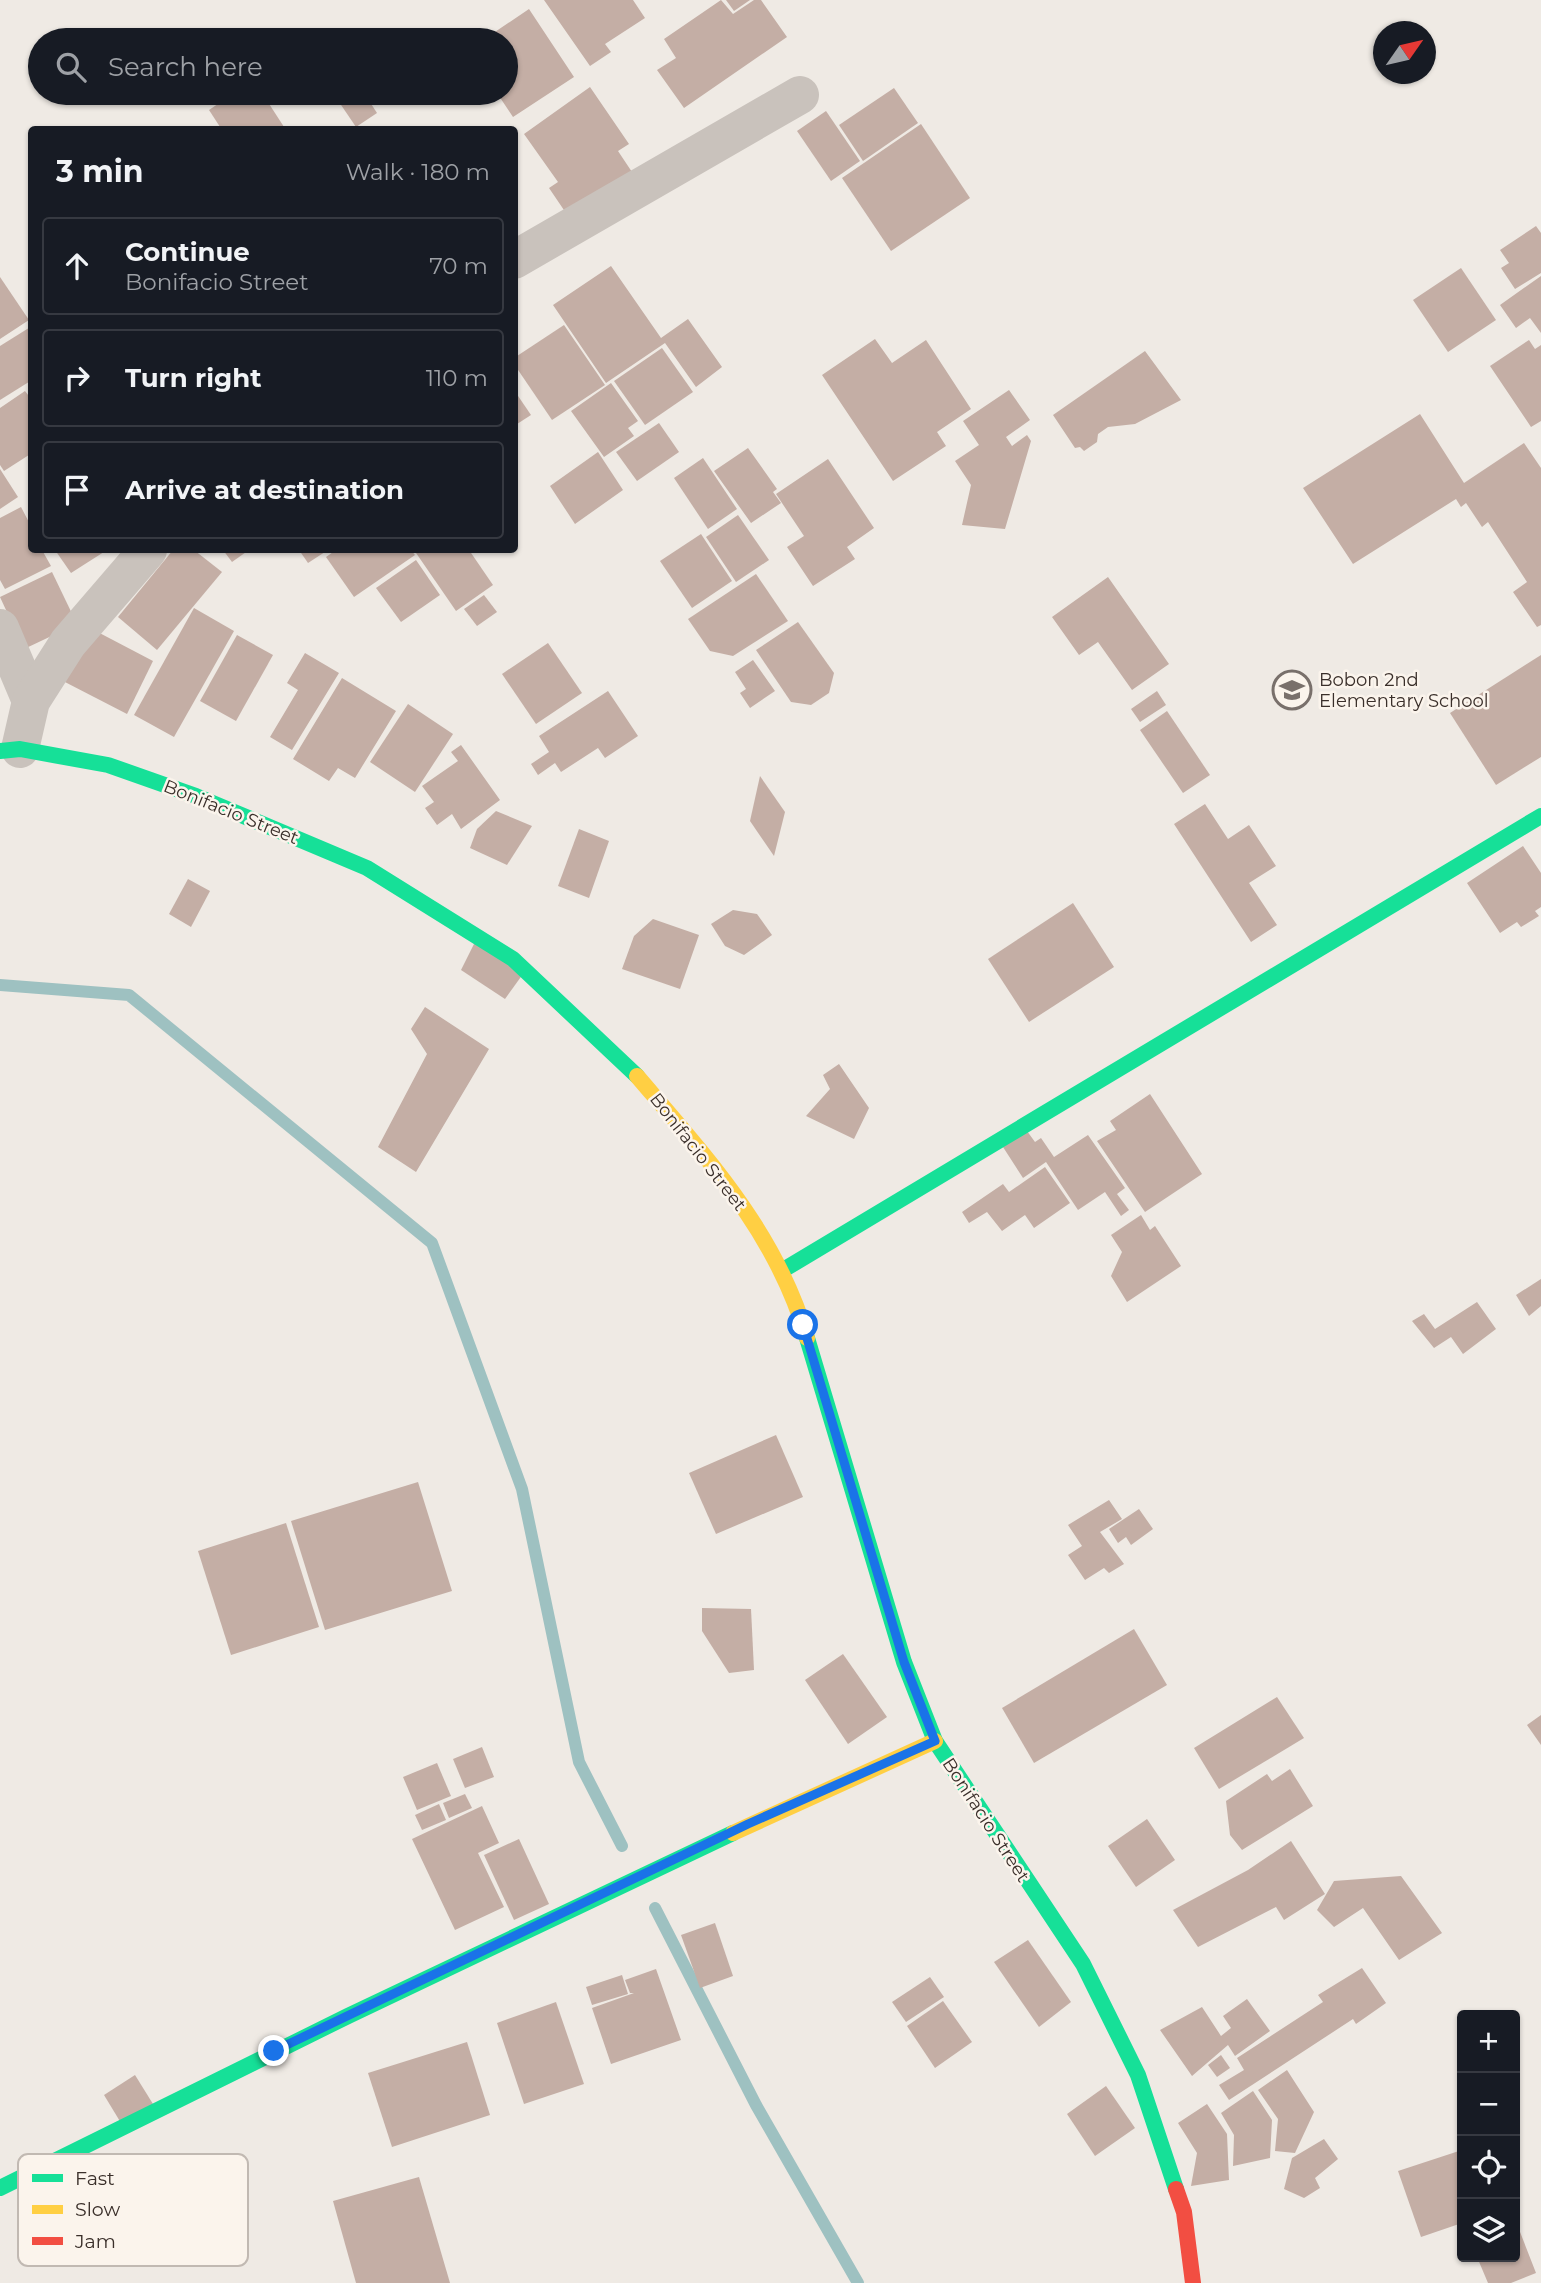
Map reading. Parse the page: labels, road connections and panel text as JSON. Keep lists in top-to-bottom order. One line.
{"streets":{"street":["Bonifacio Street"]},"places":{"school or university":["Bobon 2nd Elementary School"]},"legend":["Fast","Slow","Jam"],"north":"top right","page":{"search":"Search here","heading":["3 min","Walk · 180 m"],"list":[["Continue","Bonifacio Street","70 m"],["Turn right","110 m"],"Arrive at destination"],"map_buttons":["+","−"]}}
